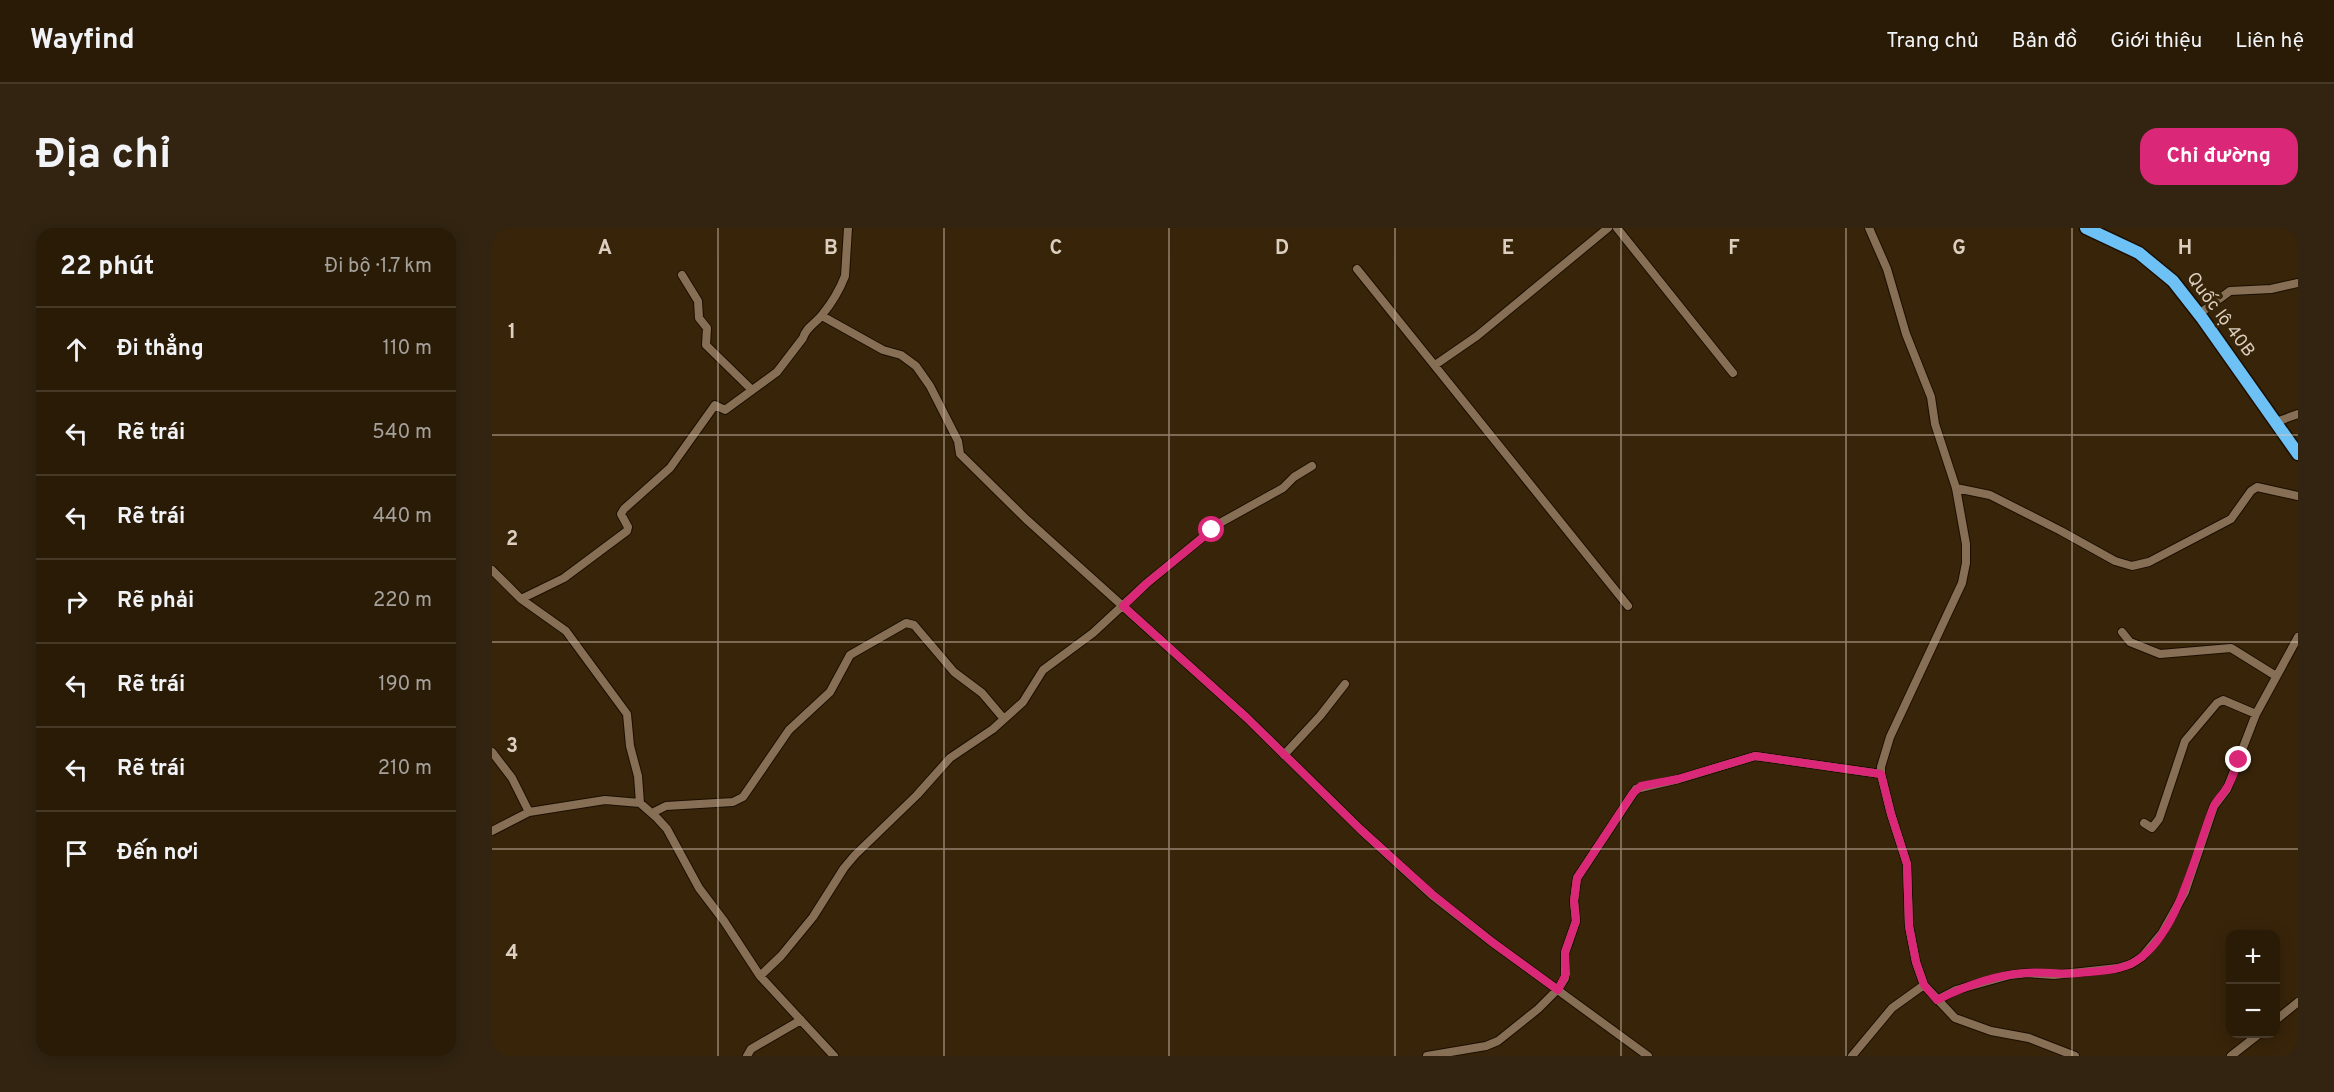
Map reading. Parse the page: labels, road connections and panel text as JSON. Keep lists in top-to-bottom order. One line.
{"streets":{"highway":["Quốc lộ 40B"]},"page":{"header":"Wayfind","nav":["Trang chủ","Bản đồ","Giới thiệu","Liên hệ"],"buttons":"Chỉ đường","title":"Địa chỉ","heading":["22 phút","Đi bộ · 1.7 km"],"list":[["Đi thẳng","110 m"],["Rẽ trái","540 m"],["Rẽ trái","440 m"],["Rẽ phải","220 m"],["Rẽ trái","190 m"],["Rẽ trái","210 m"],"Đến nơi"],"map_buttons":["+","−"]},"grid":{"columns":["A","B","C","D","E","F","G","H"],"rows":["1","2","3","4"]}}
